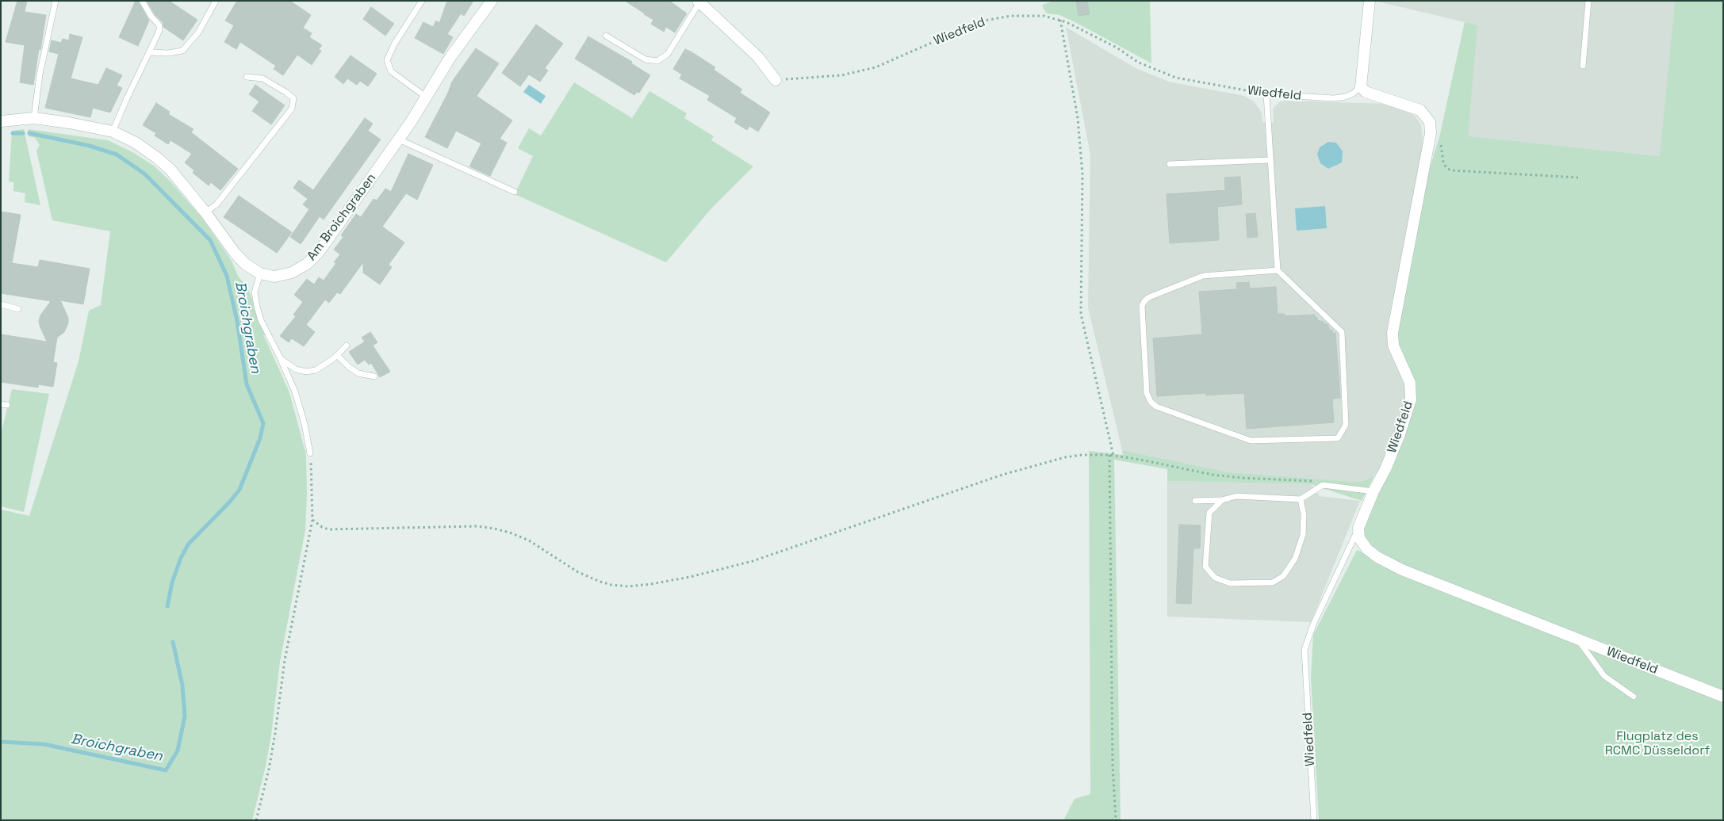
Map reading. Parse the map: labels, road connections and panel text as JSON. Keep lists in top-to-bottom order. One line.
{"streets":{"street":["Wiedfeld","Am Broichgraben"]},"water":["Broichgraben"],"parks":["Flugplatz des RCMC Düsseldorf"]}
